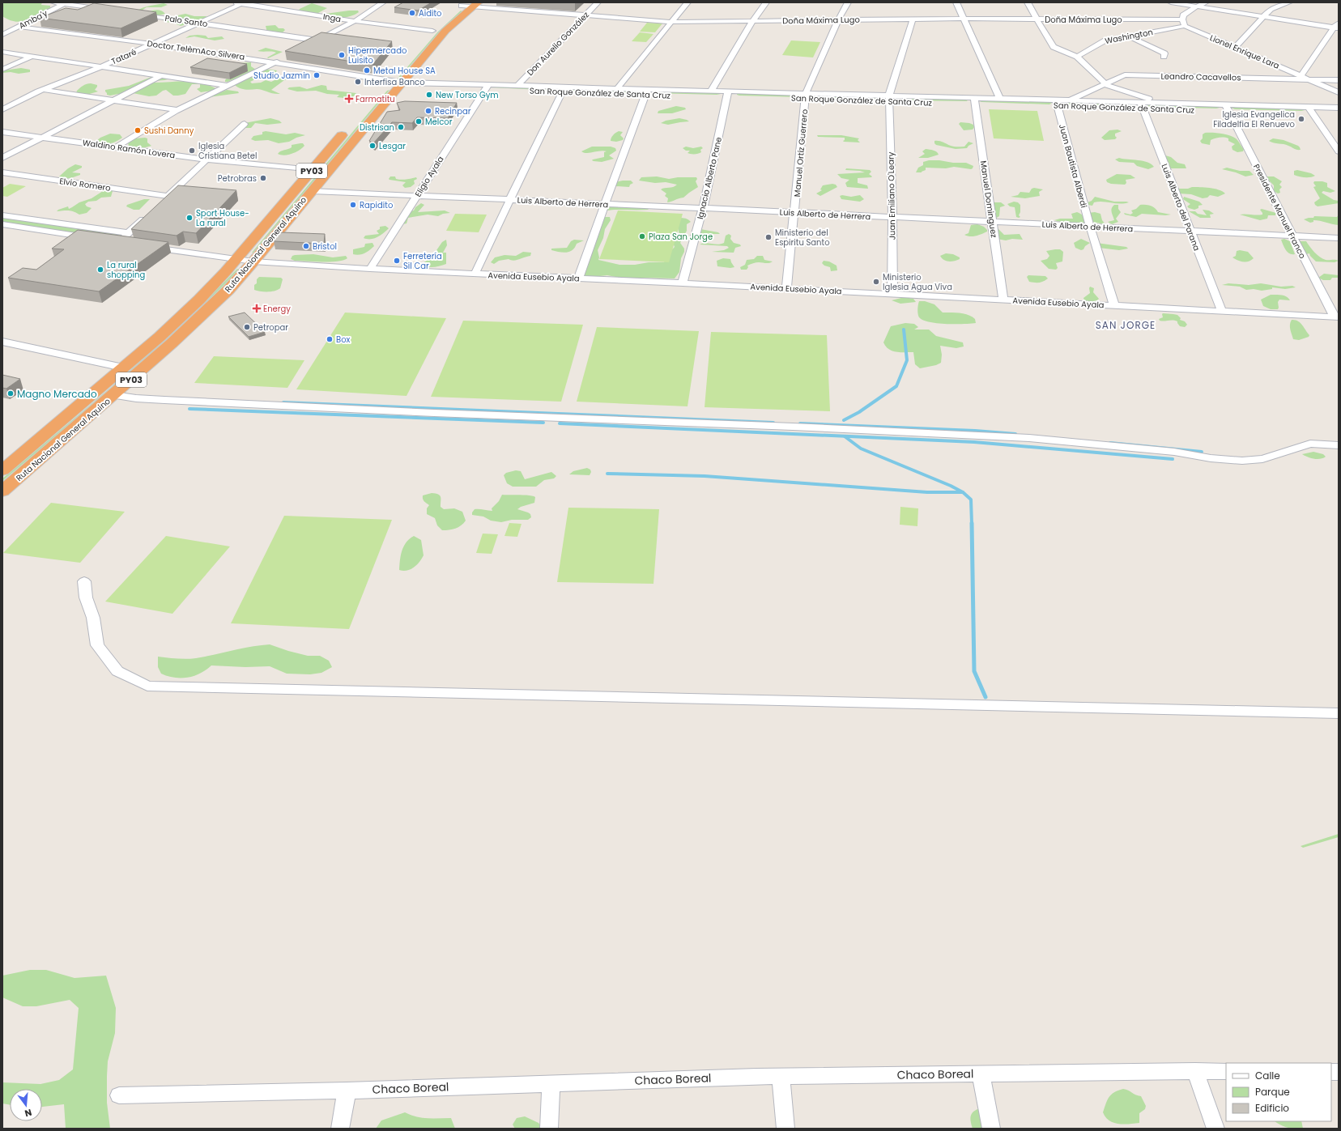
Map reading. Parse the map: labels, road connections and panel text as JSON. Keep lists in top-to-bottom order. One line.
{"streets":{"highway":["PY03","Ruta Nacional General Aquino"],"street":["Inga","Amba'y","Doña Máxima Lugo","Palo Santo","Washington","Don Aurelio González","Doctor TelèmAco Silvera","Lionel Enrique Lara","Tataré","Leandro Cacavellos","San Roque González de Santa Cruz","Waldino Ramón Lovera","Manuel Ortíz Guerrero","Juan Bautista Alberdi","Eligio Ayala","Ignacio Alberto Pane","Elvio Romero","Juan Emiliano O'Leary","Manuel Dominguez","Luis Alberto de Herrera","Luis Alberto del Parana","Presidente Manuel Franco","Avenida Eusebio Ayala","Chaco Boreal"]},"crossings":[["Inga","Tataré"],["Amba'y","Doctor TelèmAco Silvera"],["Doña Máxima Lugo","Washington"],["Doña Máxima Lugo","Don Aurelio González"],["Doña Máxima Lugo","Lionel Enrique Lara"],["Doña Máxima Lugo","Manuel Ortíz Guerrero"],["Doña Máxima Lugo","Juan Emiliano O'Leary"],["Doña Máxima Lugo","Ruta Nacional General Aquino"],["Palo Santo","Tataré"],["Washington","Lionel Enrique Lara"],["Doctor TelèmAco Silvera","Tataré"],["Doctor TelèmAco Silvera","San Roque González de Santa Cruz"],["Doctor TelèmAco Silvera","Ruta Nacional General Aquino"],["Lionel Enrique Lara","Leandro Cacavellos"],["San Roque González de Santa Cruz","Manuel Ortíz Guerrero"],["San Roque González de Santa Cruz","Juan Bautista Alberdi"],["San Roque González de Santa Cruz","Eligio Ayala"],["San Roque González de Santa Cruz","Ignacio Alberto Pane"],["San Roque González de Santa Cruz","Juan Emiliano O'Leary"],["San Roque González de Santa Cruz","Manuel Dominguez"],["San Roque González de Santa Cruz","Luis Alberto del Parana"],["San Roque González de Santa Cruz","Presidente Manuel Franco"],["San Roque González de Santa Cruz","Ruta Nacional General Aquino"],["Waldino Ramón Lovera","Ruta Nacional General Aquino"],["Manuel Ortíz Guerrero","Luis Alberto de Herrera"],["Manuel Ortíz Guerrero","Avenida Eusebio Ayala"],["Juan Bautista Alberdi","Luis Alberto de Herrera"],["Juan Bautista Alberdi","Avenida Eusebio Ayala"],["Eligio Ayala","Luis Alberto de Herrera"],["Eligio Ayala","Avenida Eusebio Ayala"],["Ignacio Alberto Pane","Luis Alberto de Herrera"],["Ignacio Alberto Pane","Avenida Eusebio Ayala"],["Juan Emiliano O'Leary","Luis Alberto de Herrera"],["Juan Emiliano O'Leary","Avenida Eusebio Ayala"],["Manuel Dominguez","Luis Alberto de Herrera"],["Manuel Dominguez","Avenida Eusebio Ayala"],["Luis Alberto de Herrera","Luis Alberto del Parana"],["Luis Alberto de Herrera","Presidente Manuel Franco"],["Luis Alberto de Herrera","Ruta Nacional General Aquino"],["Luis Alberto del Parana","Avenida Eusebio Ayala"],["Presidente Manuel Franco","Avenida Eusebio Ayala"],["Ruta Nacional General Aquino","Avenida Eusebio Ayala"]],"districts":["SAN JORGE"],"places":{"other":["Aidito","Hipermercado Luisito","Metal House SA","Studio Jazmin","Interfisa Banco","New Torso Gym","Recinpar","Iglesia Evangelica Filadelfia El Renuevo","Melcor","Distrisan","Sushi Danny","Lesgar","Iglesia Cristiana Betel","Petrobras","Rapidito","Sport House- La rural","Plaza San Jorge","Ministerio del Espiritu Santo","Bristol","Ferretería Sil Car","La rural shopping","Ministerio Iglesia Agua Viva","Petropar","Box","Magno Mercado"],"health":["Farmatitu","Energy"]},"legend":["Calle","Parque","Edificio"],"north":"bottom"}
